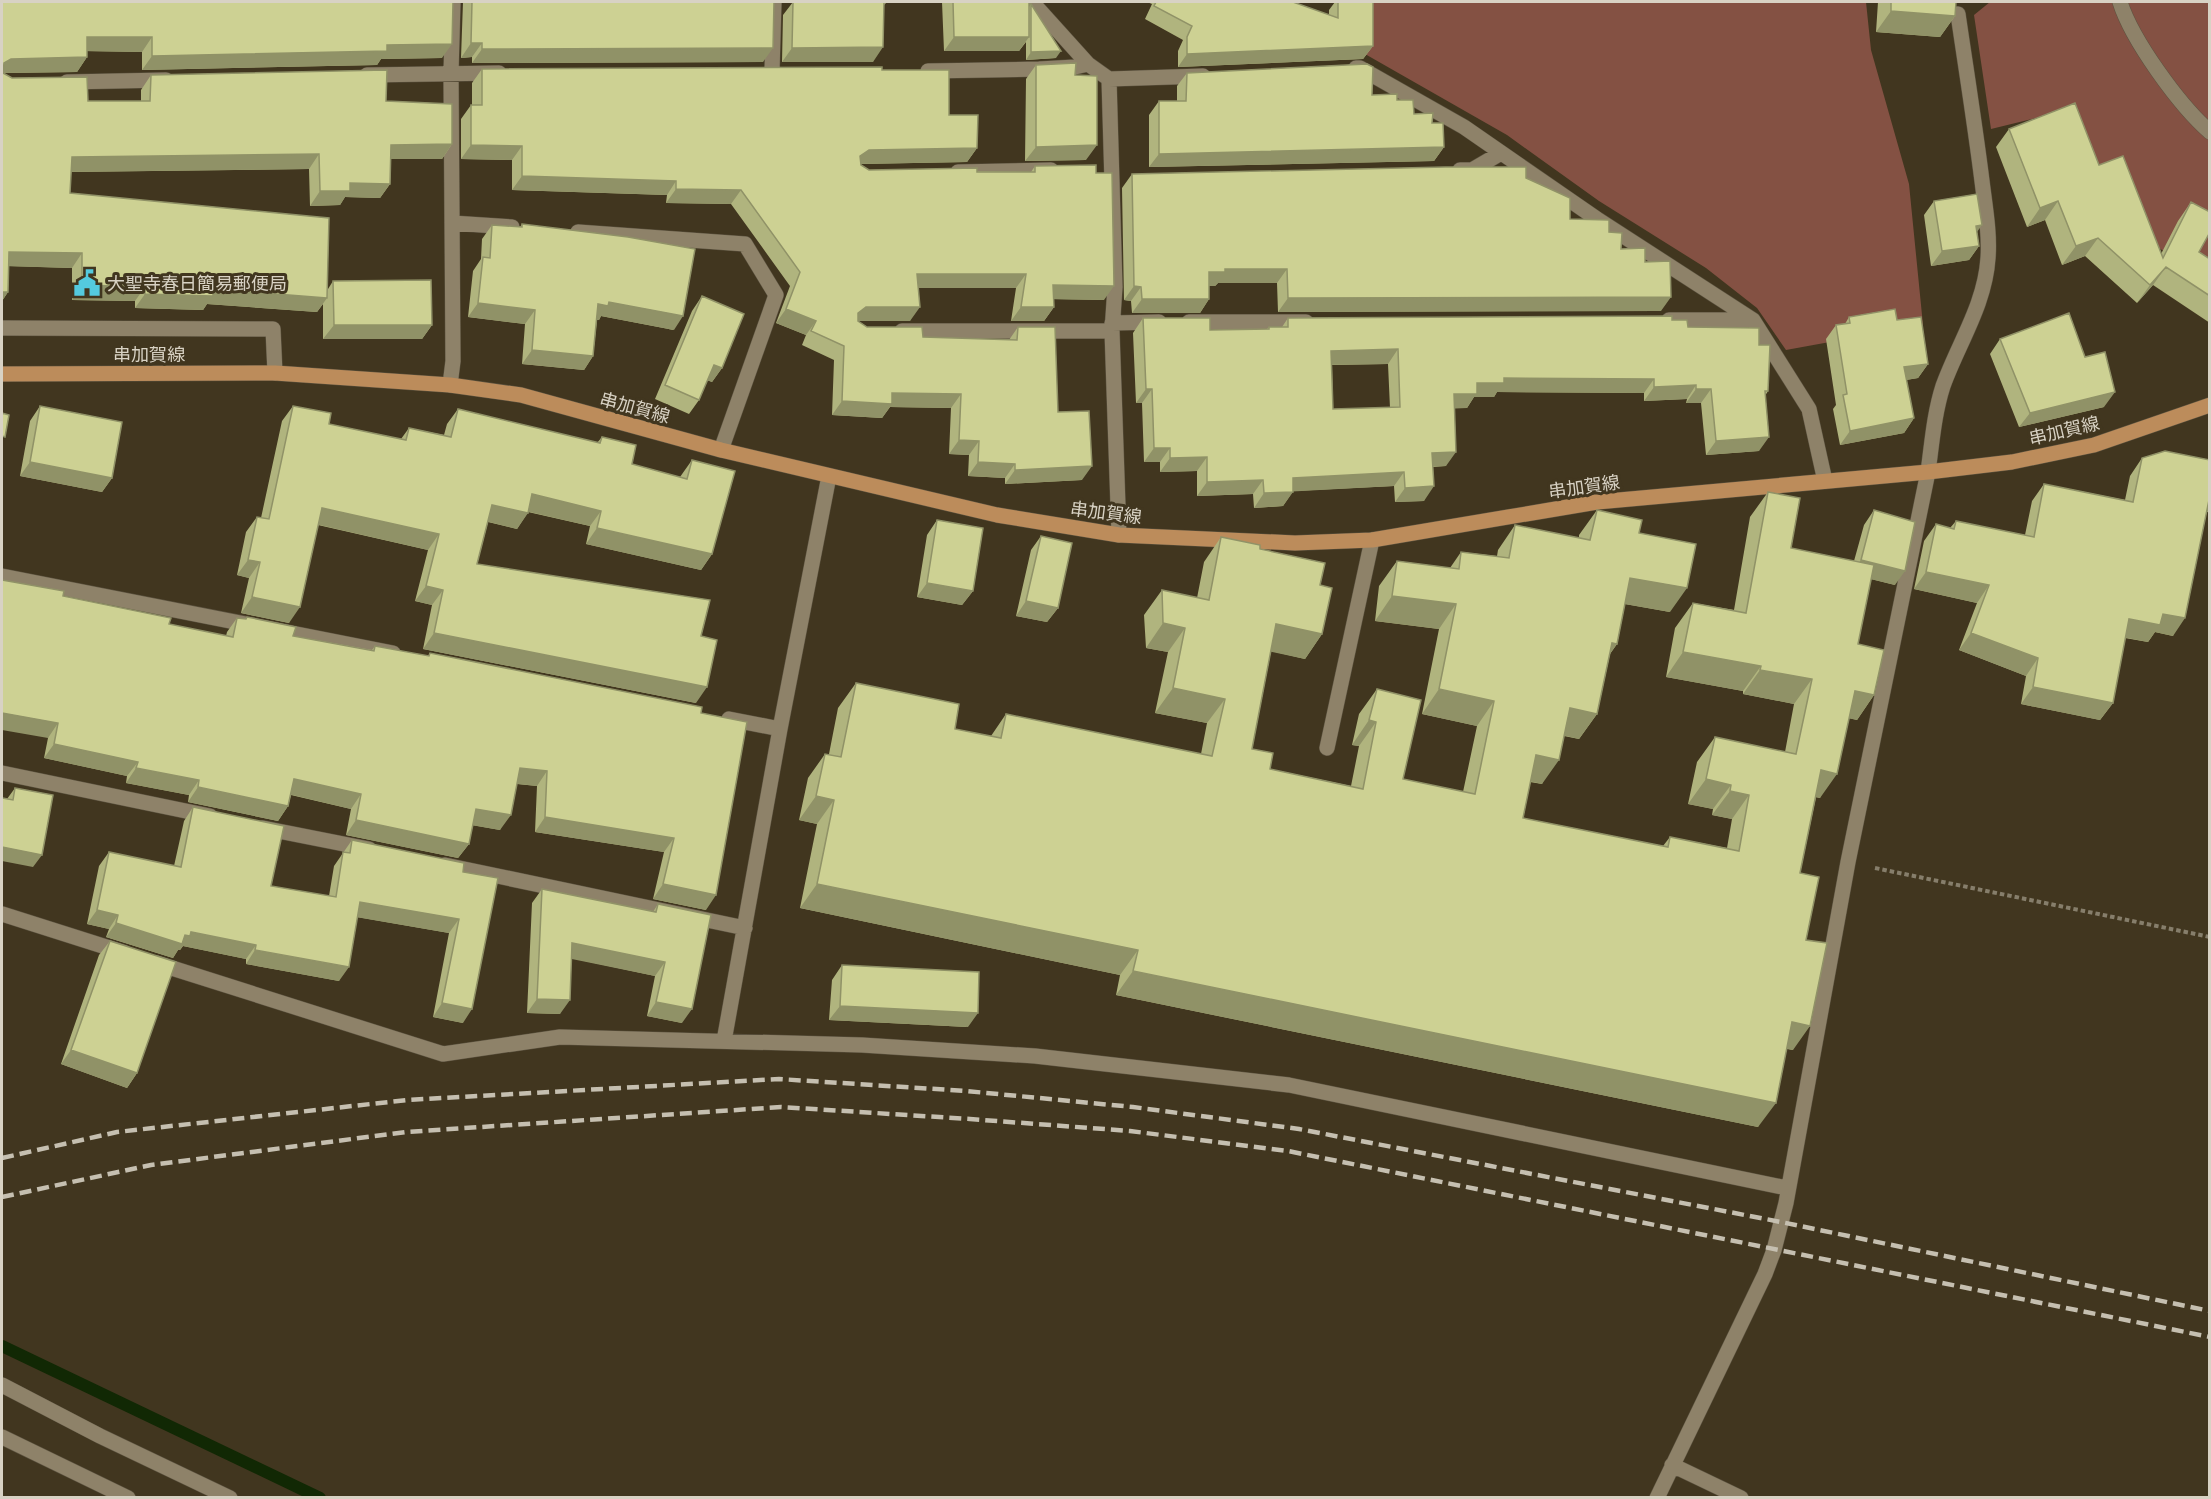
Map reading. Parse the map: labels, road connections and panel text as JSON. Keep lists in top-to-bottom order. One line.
{"streets":{"main road":["串加賀線"]},"places":{"public building":["大聖寺春日簡易郵便局"]}}
